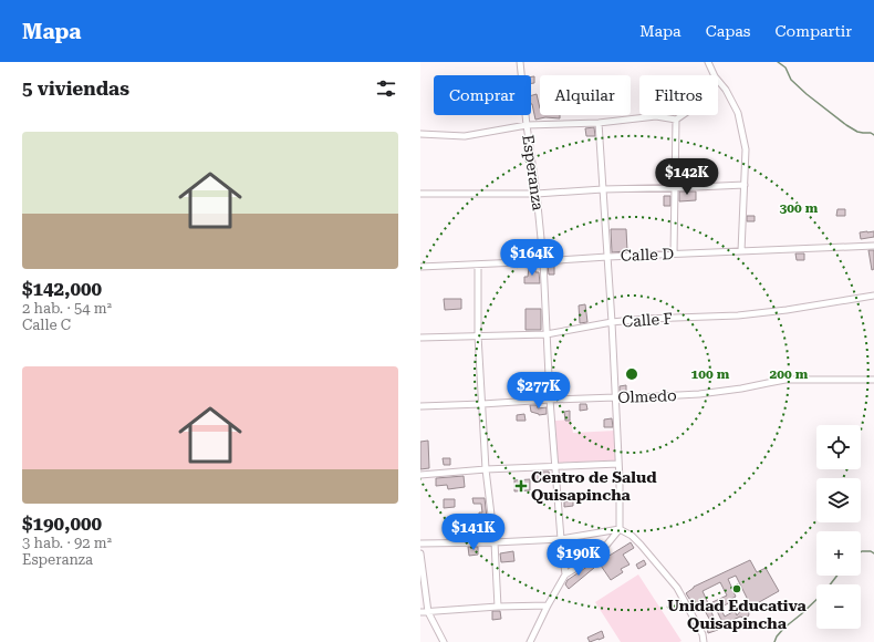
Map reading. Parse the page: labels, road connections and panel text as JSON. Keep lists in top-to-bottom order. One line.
{"streets":{"street":["Esperanza","Calle D","Calle F","Olmedo"]},"crossings":[["Esperanza","Calle D"],["Esperanza","Calle F"],["Esperanza","Olmedo"]],"places":{"health":["Centro de Salud Quisapincha"],"other":["Unidad Educativa Quisapincha"]},"page":{"header":"Mapa","nav":["Mapa","Capas","Compartir"],"heading":"5 viviendas","chip":["Comprar","Alquilar","Filtros"],"list":[{"name":"$142,000","note":"2 hab. · 54 m² · Calle C"},{"name":"$190,000","note":"3 hab. · 92 m² · Esperanza"}],"price":["$142K","$164K","$277K","$141K","$190K"],"map_buttons":["+","−"]},"rings":["300 m","100 m","200 m"]}
